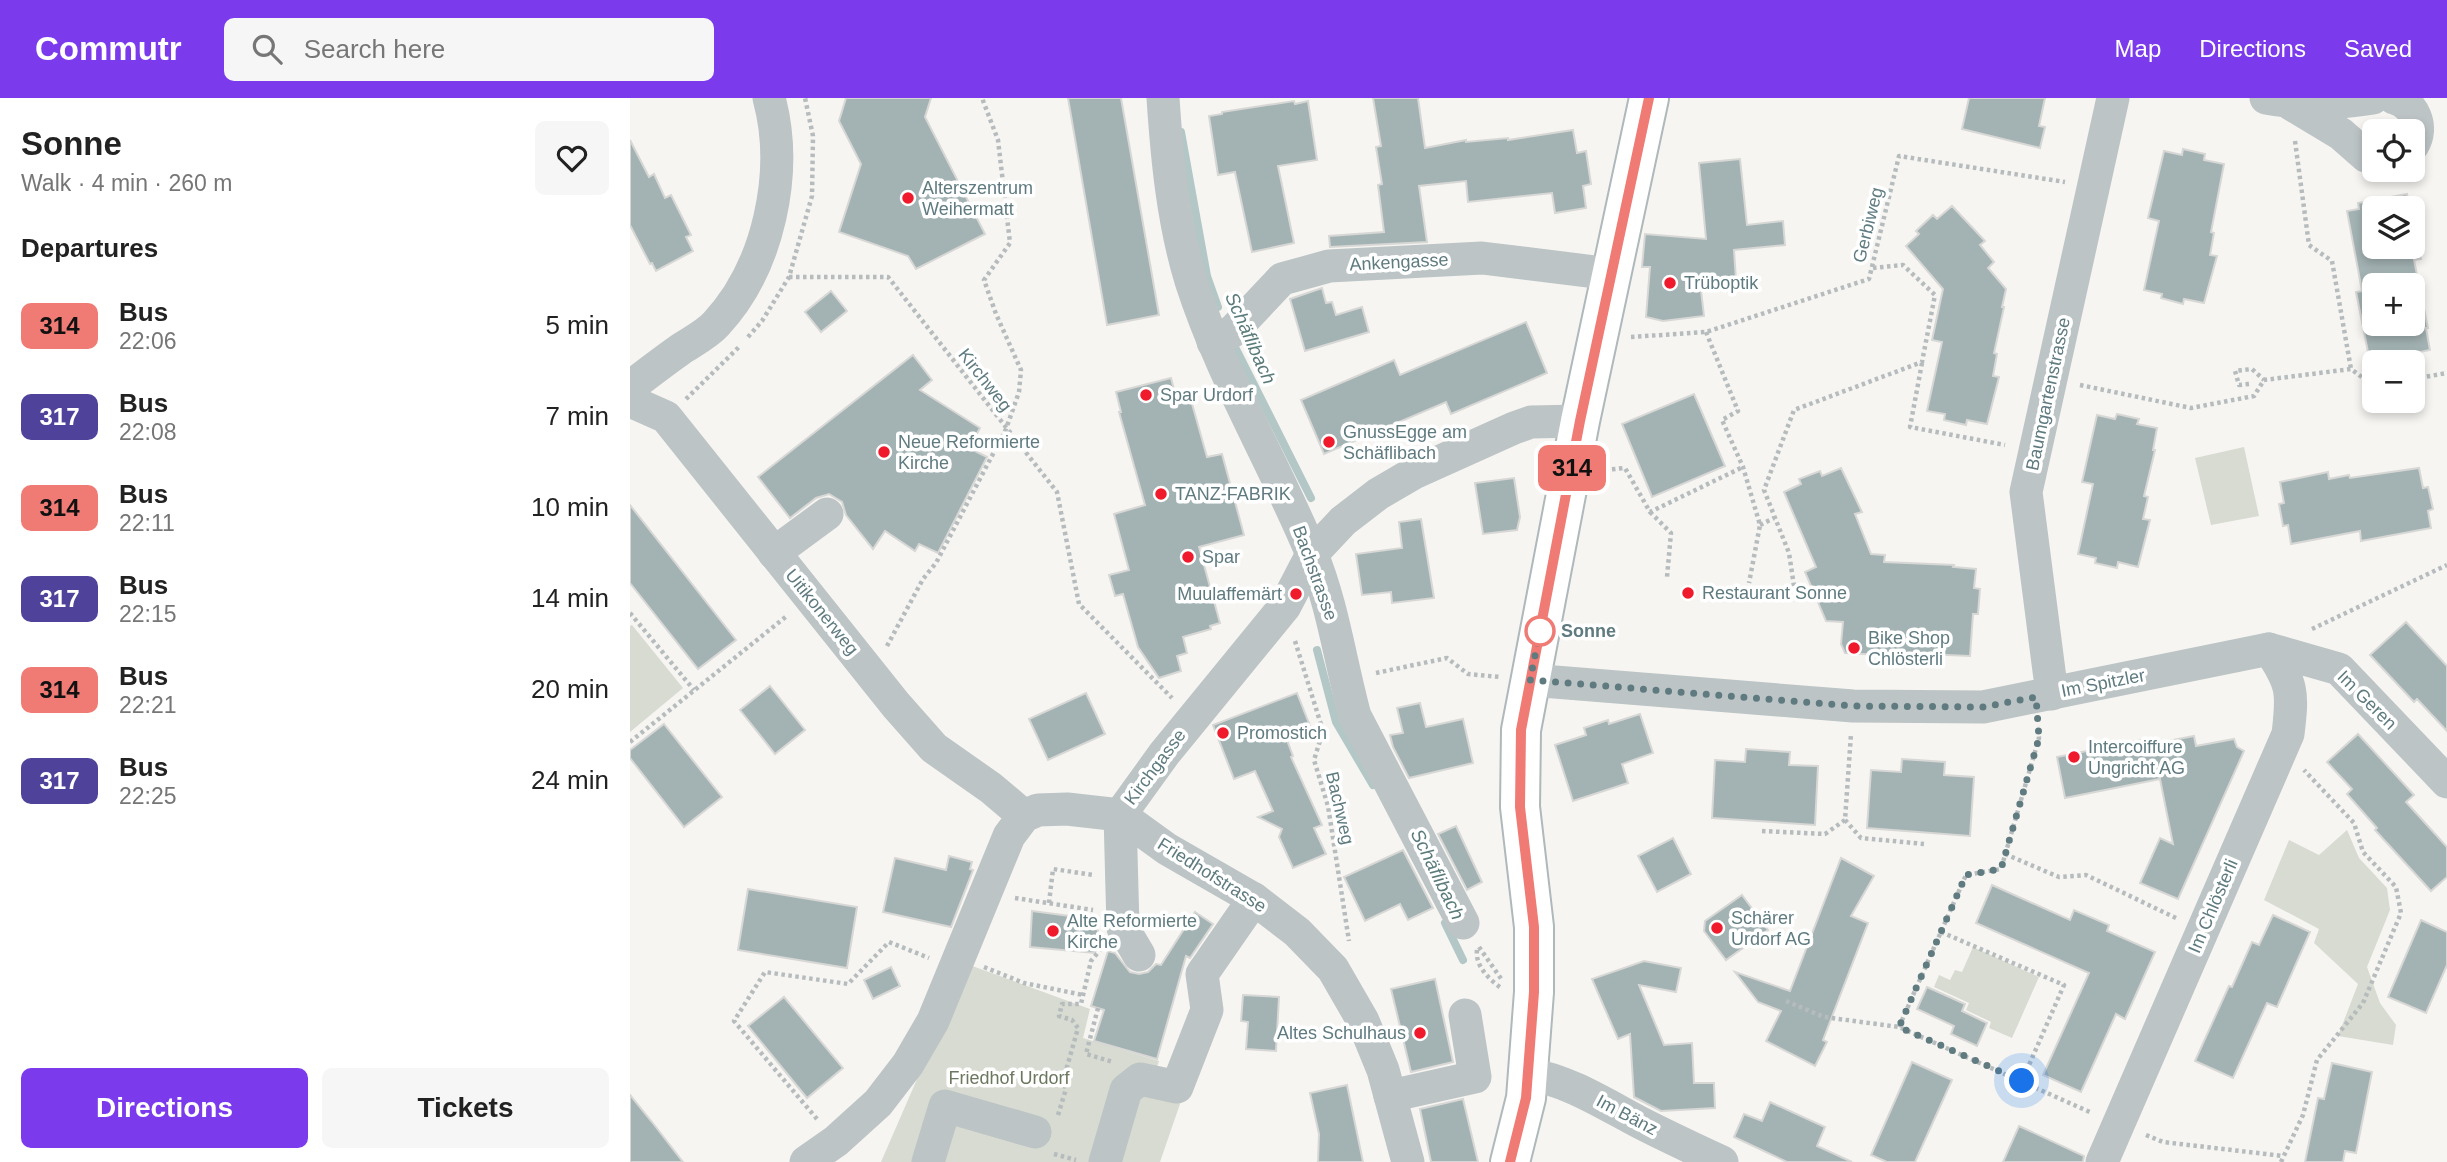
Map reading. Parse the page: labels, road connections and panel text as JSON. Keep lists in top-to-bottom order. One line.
{"streets":{"street":["Ankengasse","Baumgartenstrasse","Bachstrasse","Uitikonerweg","Im Spitzler","Im Geren","Kirchgasse","Friedhofstrasse","Im Chlösterli","Im Bänz"],"path":["Gerbiweg","Kirchweg","Bachweg"]},"crossings":[["Gerbiweg","Baumgartenstrasse"],["Ankengasse","Bachstrasse"],["Kirchweg","Kirchgasse"],["Baumgartenstrasse","Im Spitzler"],["Bachstrasse","Kirchgasse"],["Uitikonerweg","Kirchgasse"],["Im Spitzler","Im Geren"],["Im Spitzler","Im Chlösterli"],["Im Geren","Im Chlösterli"],["Kirchgasse","Bachweg"],["Kirchgasse","Friedhofstrasse"]],"water":["Schäflibach"],"parks":["Friedhof Urdorf"],"places":["Alterszentrum Weihermatt","Trüboptik","Spar Urdorf","GnussEgge am Schäflibach","Neue Reformierte Kirche","TANZ-FABRIK","Spar","Restaurant Sonne","Muulaffemärt","Sonne","Bike Shop Chlösterli","Promostich","Intercoiffure Ungricht AG","Schärer Urdorf AG","Alte Reformierte Kirche","Altes Schulhaus"],"lines":["bus line 314"],"page":{"header":"Commutr","search":"Search here","nav":["Map","Directions","Saved"],"heading":[["Sonne","Walk · 4 min · 260 m"],"Departures"],"on_map":"314","map_buttons":["+","−"],"list":[{"mark":"314","name":"Bus","note":"22:06","value":"5 min"},{"mark":"317","name":"Bus","note":"22:08","value":"7 min"},{"mark":"314","name":"Bus","note":"22:11","value":"10 min"},{"mark":"317","name":"Bus","note":"22:15","value":"14 min"},{"mark":"314","name":"Bus","note":"22:21","value":"20 min"},{"mark":"317","name":"Bus","note":"22:25","value":"24 min"}],"buttons":["Directions","Tickets"]}}
